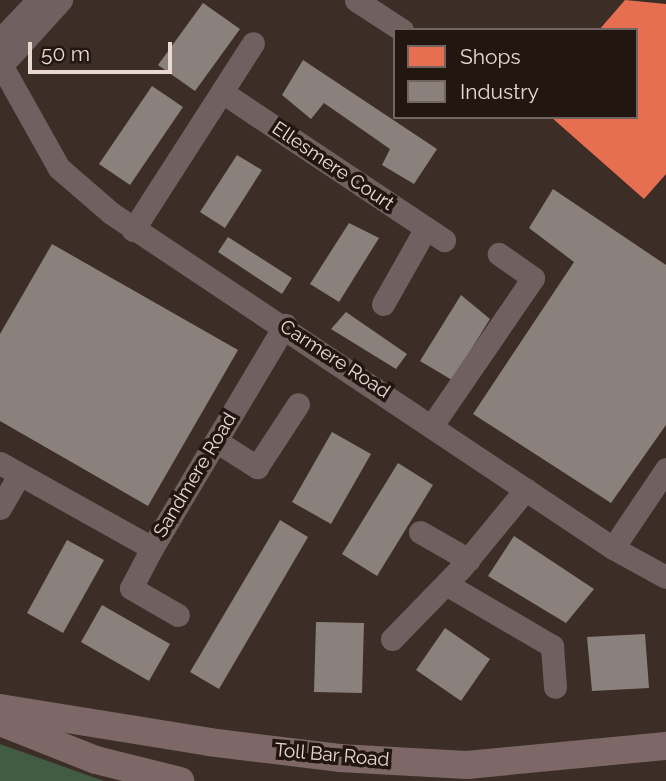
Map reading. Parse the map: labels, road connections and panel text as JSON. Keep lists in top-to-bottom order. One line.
{"streets":{"main road":["Toll Bar Road"],"street":["Ellesmere Court","Carmere Road","Sandmere Road"]},"crossings":[["Carmere Road","Sandmere Road"]],"legend":["Shops","Industry"],"scale_bar":"50 m"}
